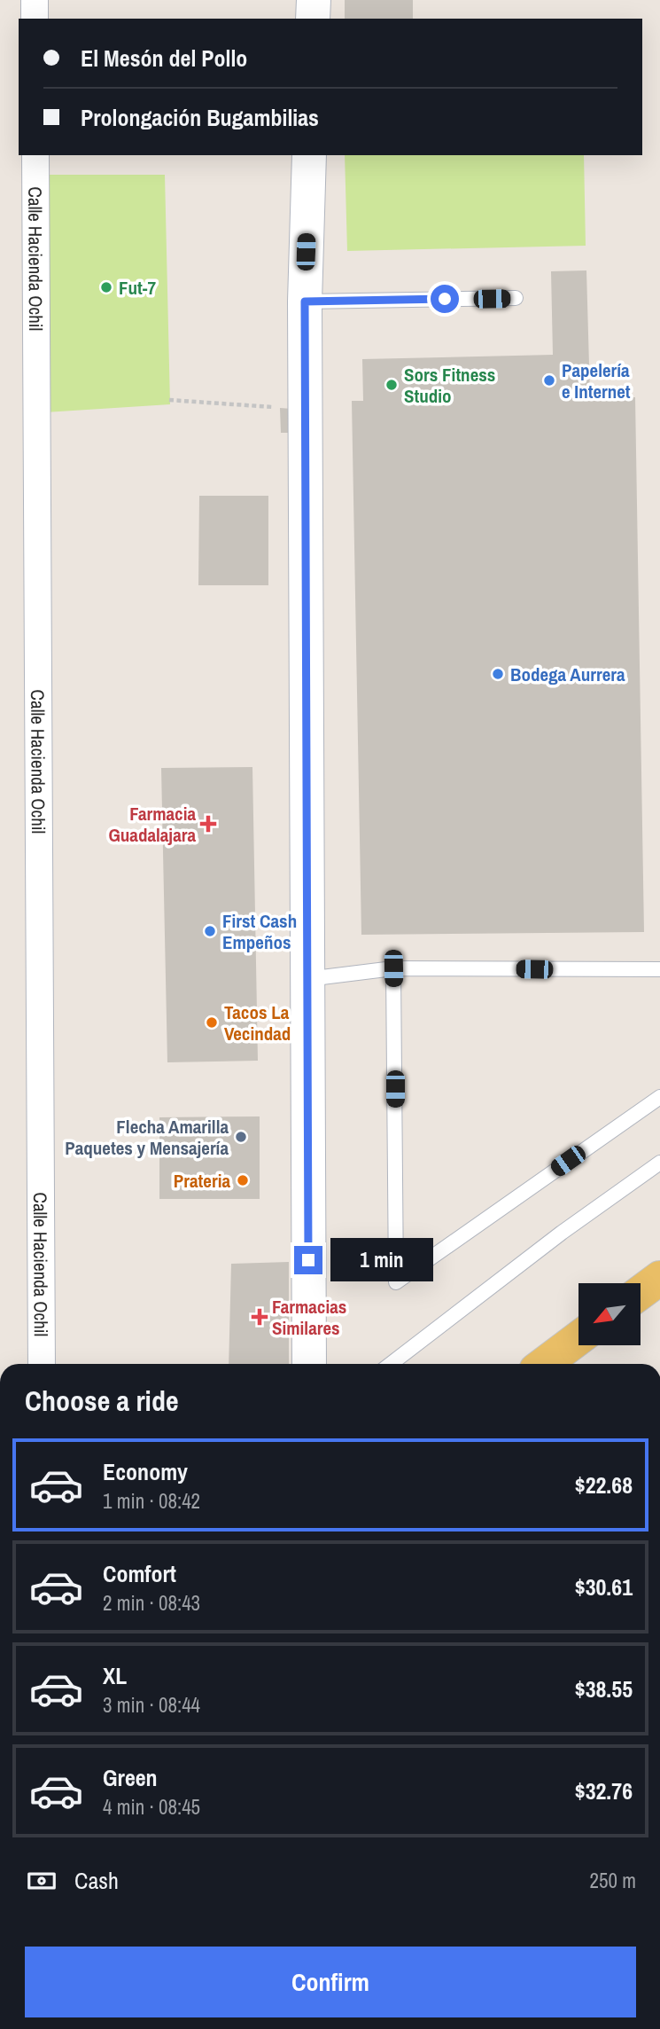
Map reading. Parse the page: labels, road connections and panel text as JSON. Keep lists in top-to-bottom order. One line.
{"streets":{"street":["Calle Hacienda Ochil"]},"places":{"other":["Fut-7","Papelería e Internet","Sors Fitness Studio","Bodega Aurrera","First Cash Empeños","Tacos La Vecindad","Flecha Amarilla Paquetes y Mensajería","Prateria"],"health":["Farmacia Guadalajara","Farmacias Similares"]},"north":"bottom left","page":{"banner":["El Mesón del Pollo","Prolongación Bugambilias"],"bubble":"1 min","heading":"Choose a ride","list":[{"name":"Economy","note":"1 min · 08:42","value":"$22.68"},{"name":"Comfort","note":"2 min · 08:43","value":"$30.61"},{"name":"XL","note":"3 min · 08:44","value":"$38.55"},{"name":"Green","note":"4 min · 08:45","value":"$32.76"}],"pay":["Cash","250 m"],"buttons":"Confirm"}}
